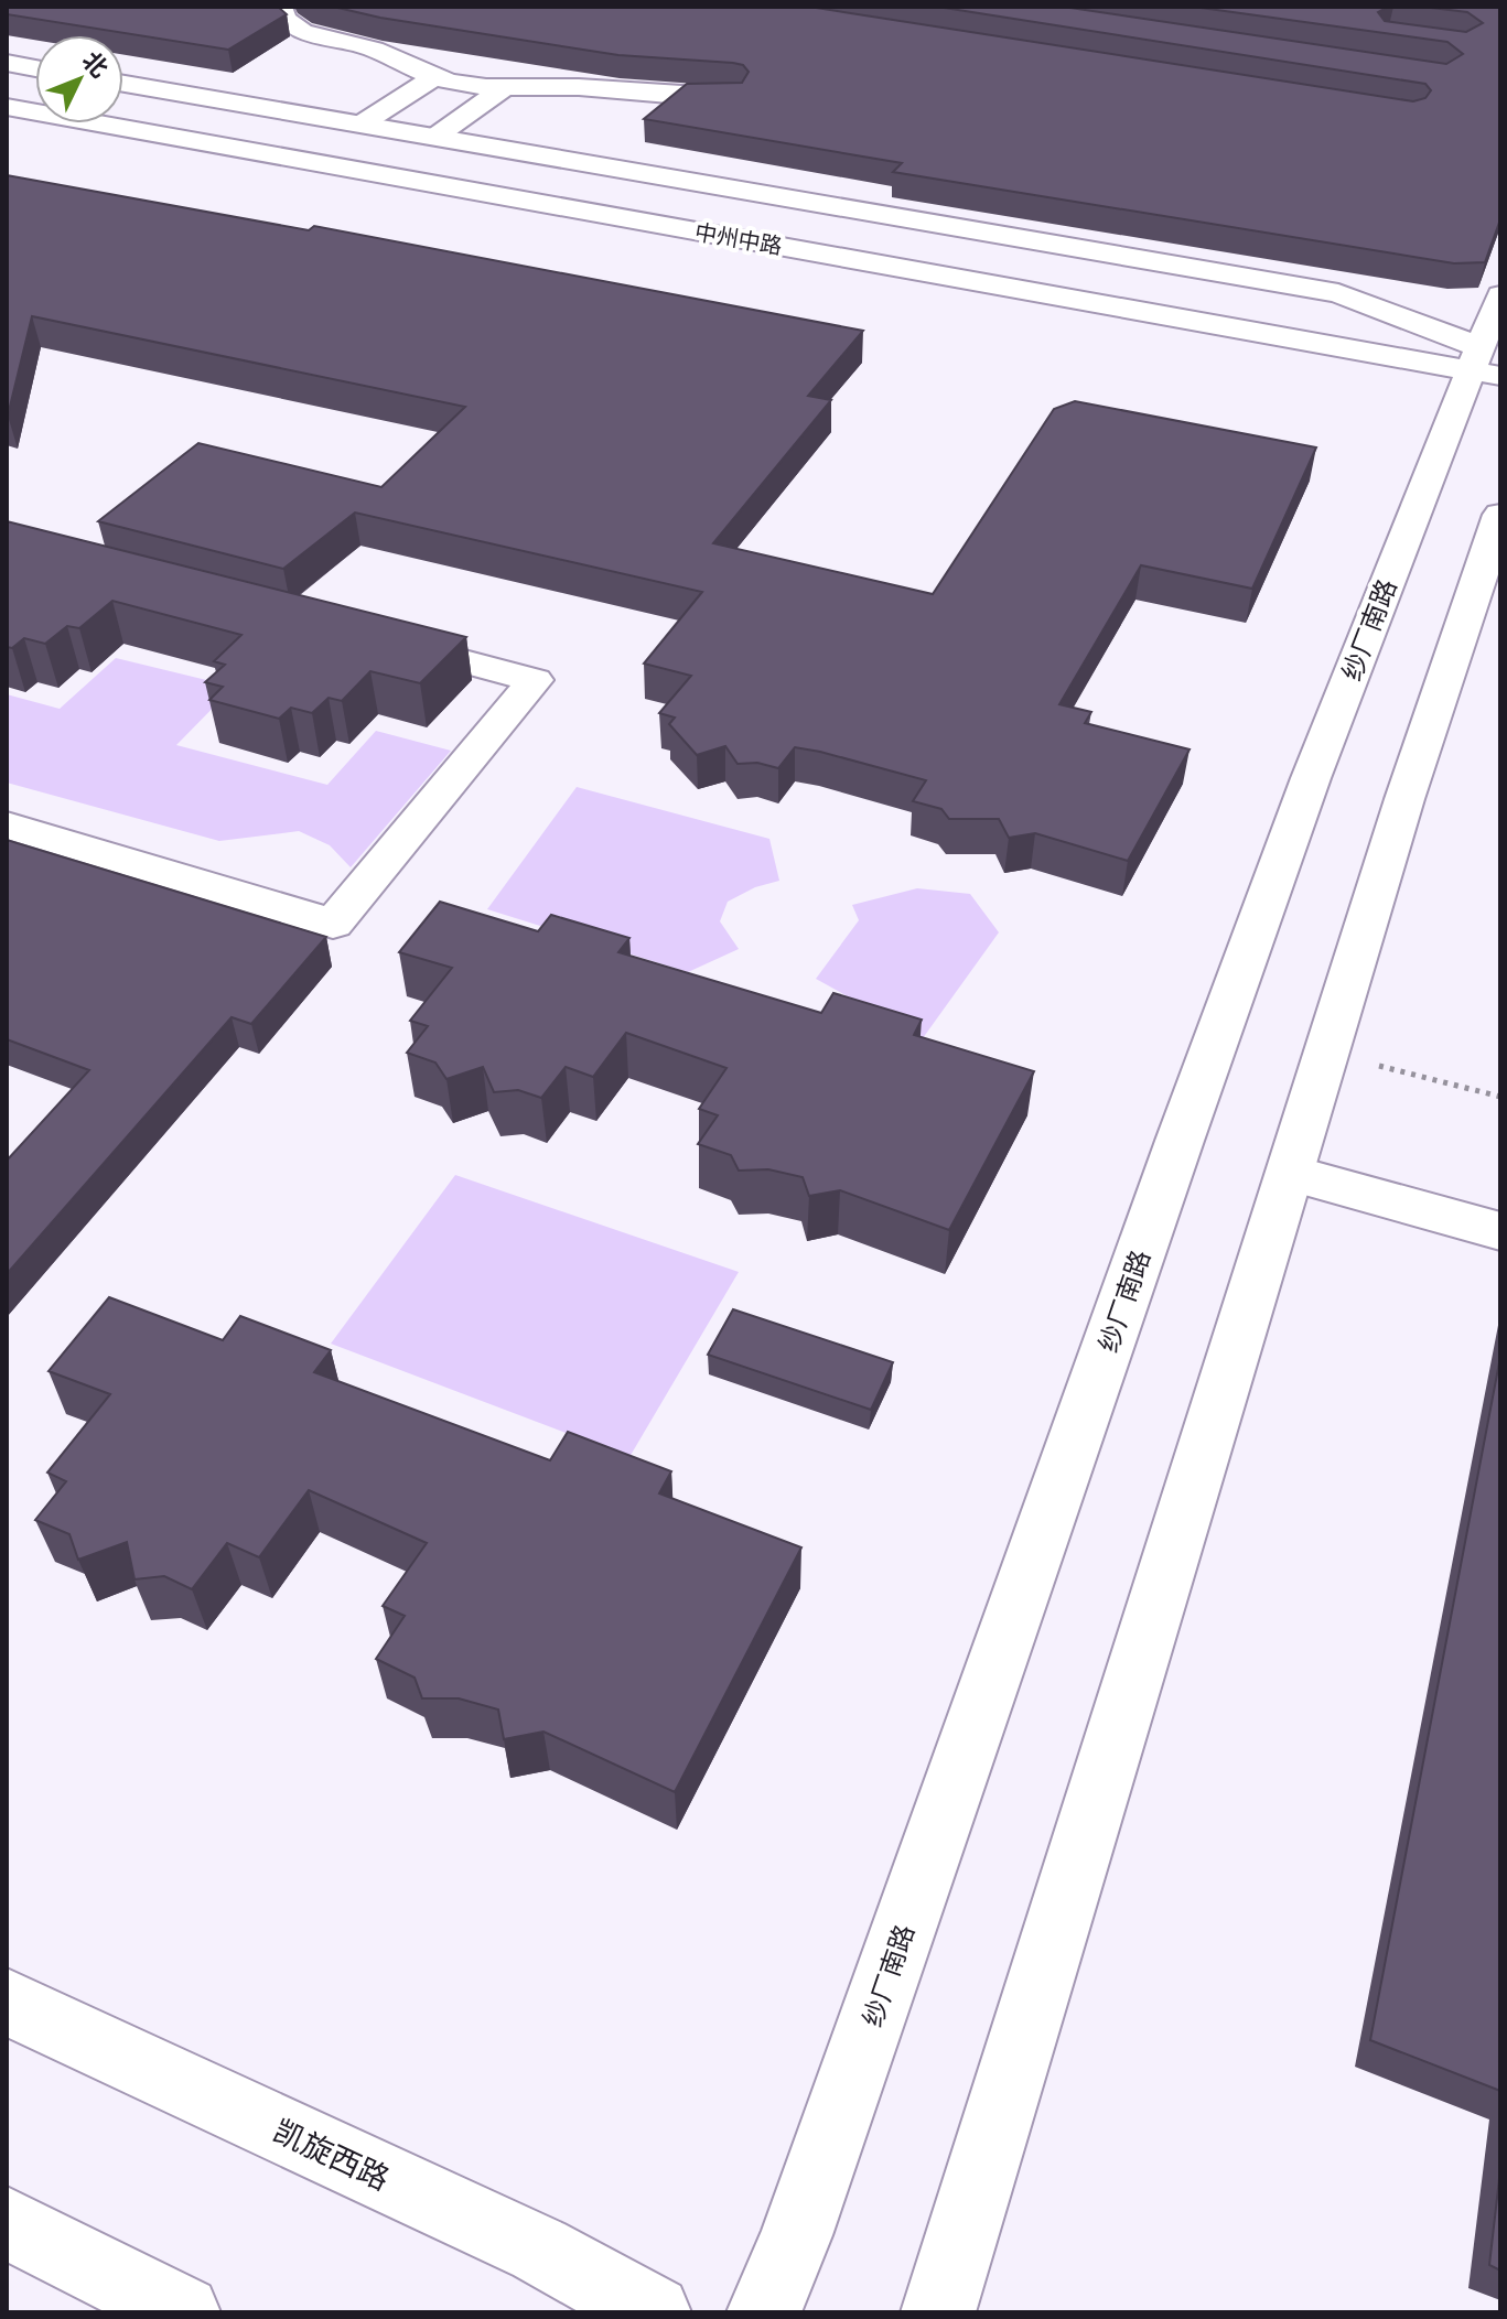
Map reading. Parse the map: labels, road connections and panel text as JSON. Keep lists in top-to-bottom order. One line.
{"streets":{"main road":["中州中路","纱厂南路","凯旋西路"]},"crossings":[["中州中路","纱厂南路"]],"north":"top right"}
